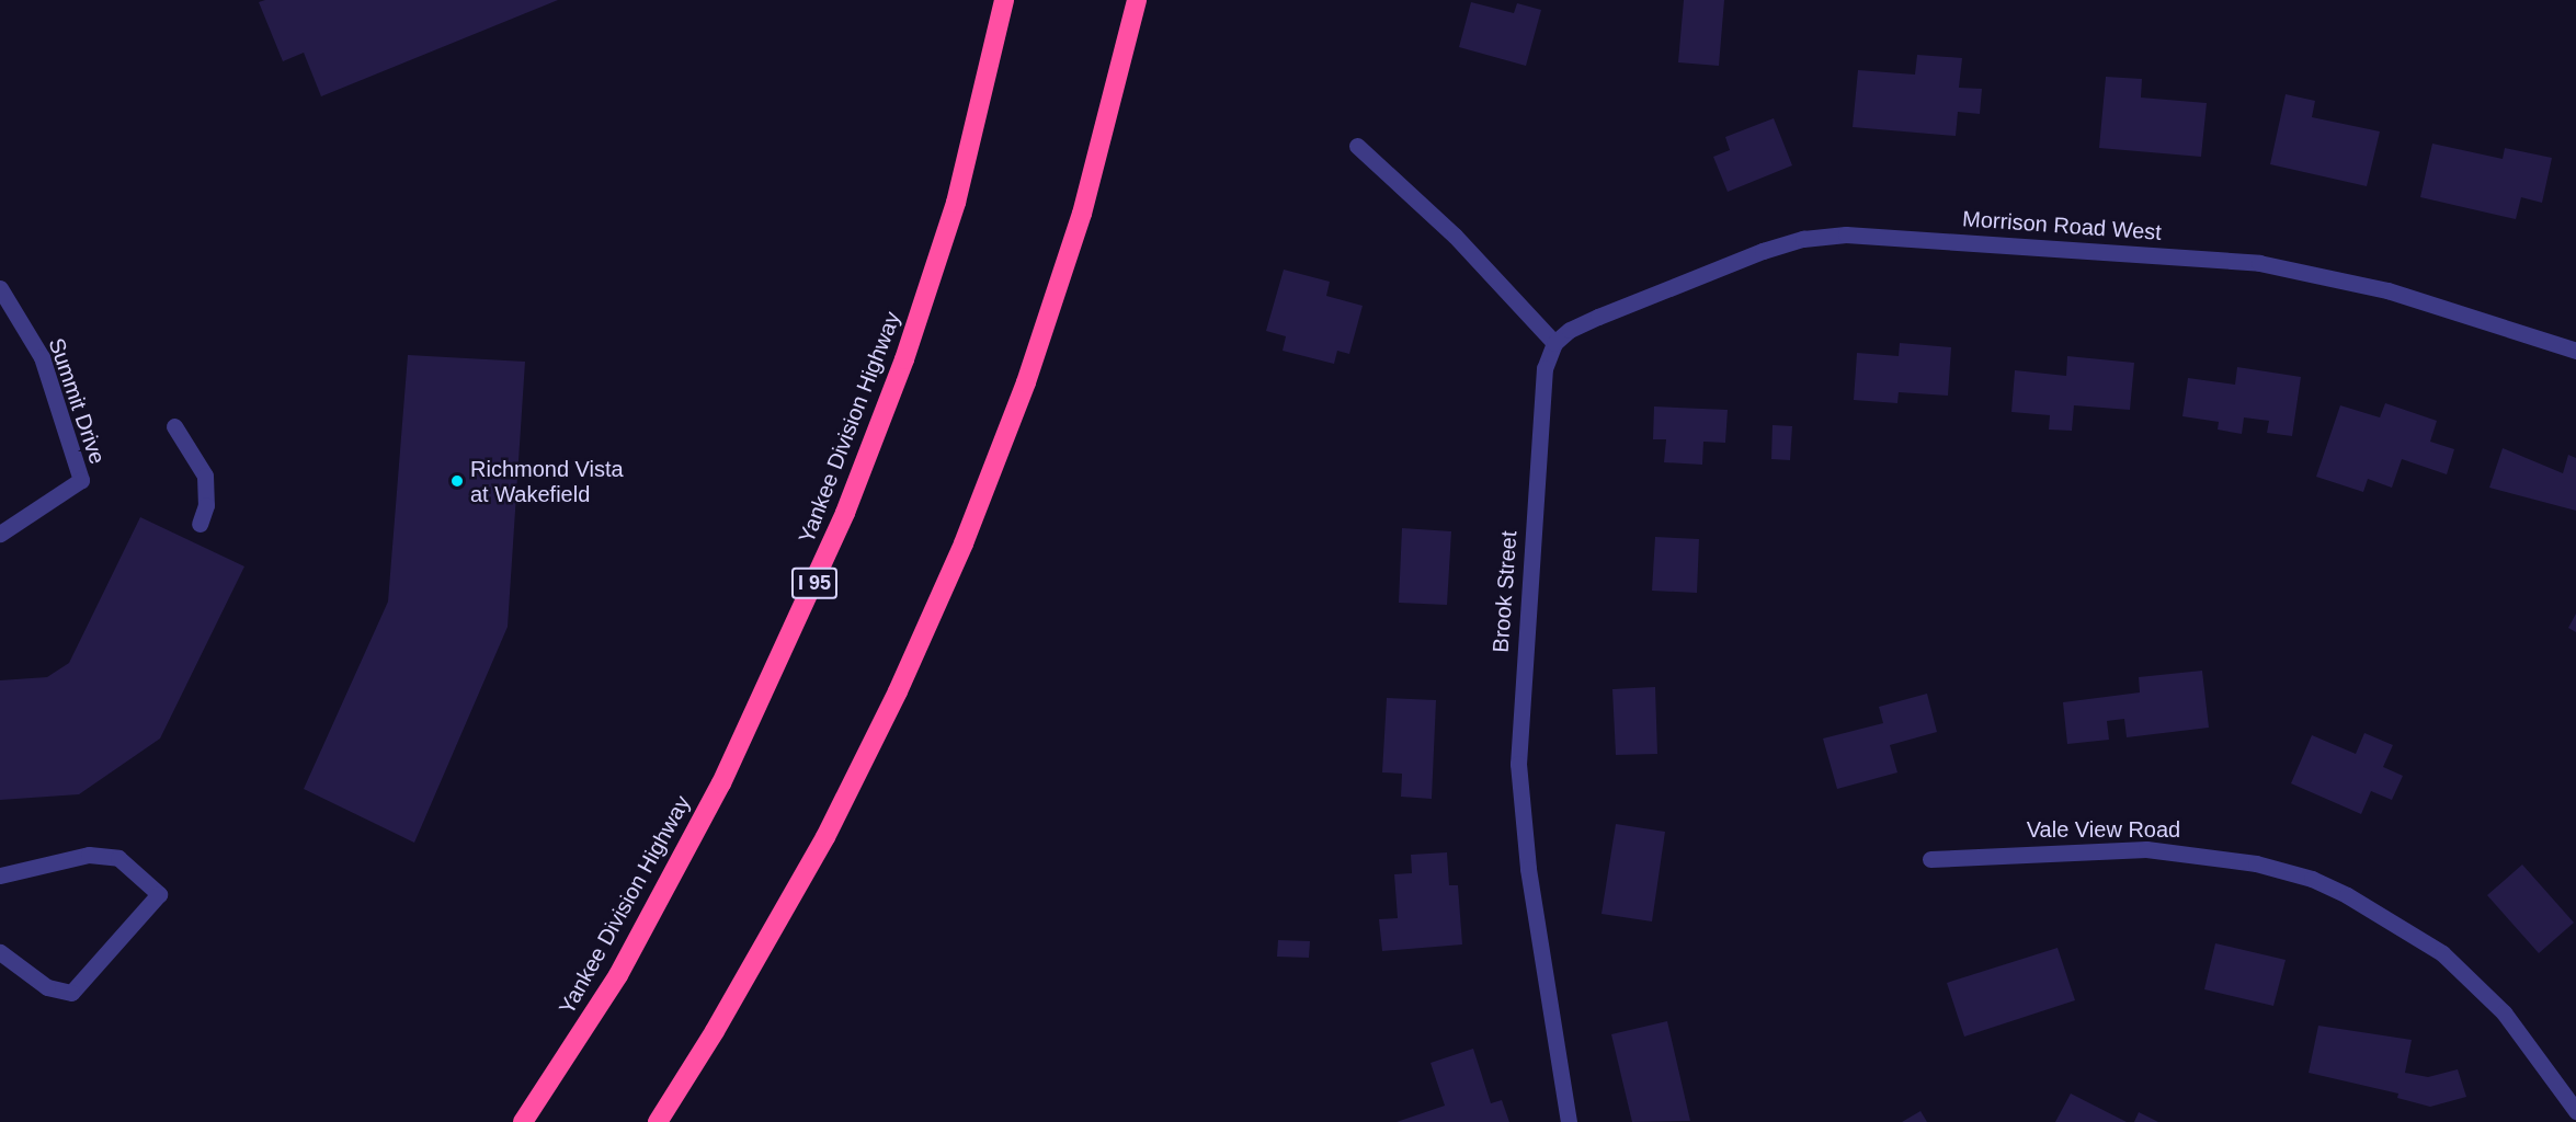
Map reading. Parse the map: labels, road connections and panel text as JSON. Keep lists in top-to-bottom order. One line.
{"streets":{"highway":["Yankee Division Highway","I 95"],"street":["Morrison Road West","Summit Drive","Brook Street","Vale View Road"]},"crossings":[["Morrison Road West","Brook Street"]],"places":["Richmond Vista at Wakefield"]}
